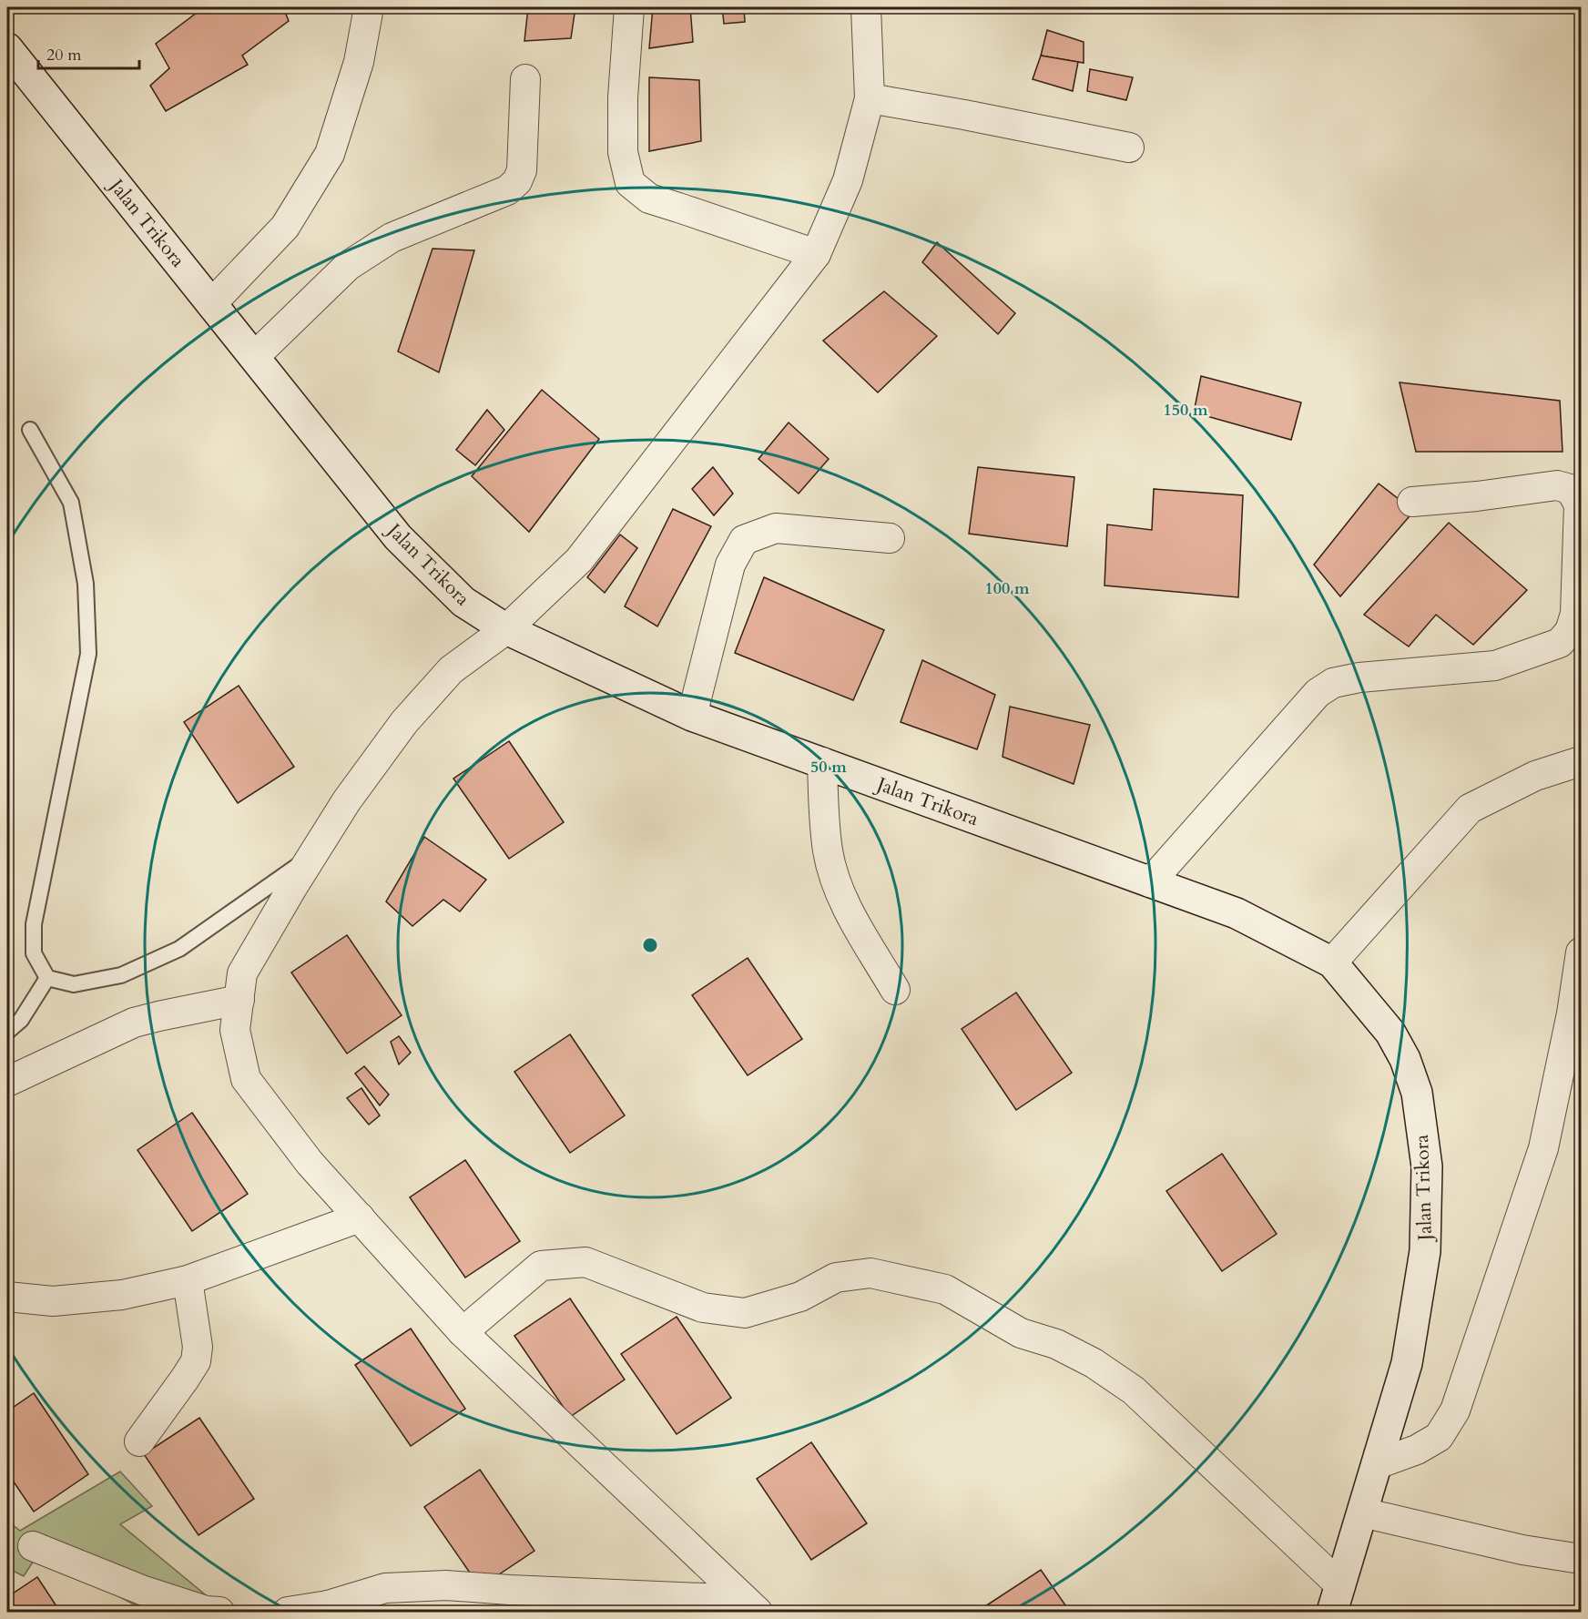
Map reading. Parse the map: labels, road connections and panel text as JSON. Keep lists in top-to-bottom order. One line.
{"streets":{"street":["Jalan Trikora"]},"scale_bar":"20 m","rings":["150 m","100 m","50 m"]}
